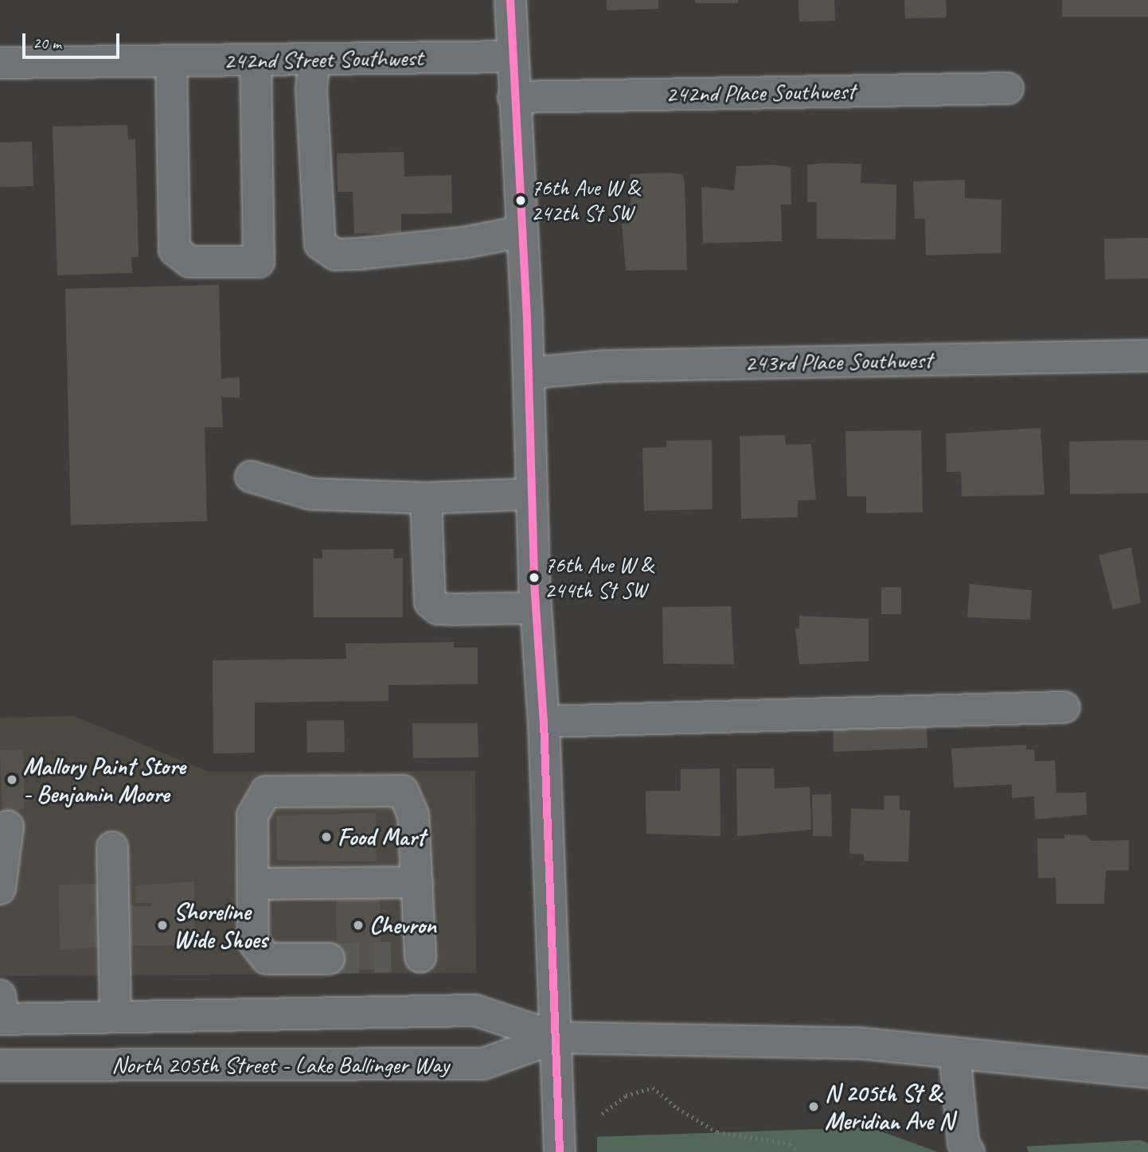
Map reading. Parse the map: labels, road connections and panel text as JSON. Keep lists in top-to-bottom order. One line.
{"streets":{"street":["242nd Street Southwest","242nd Place Southwest","243rd Place Southwest","North 205th Street - Lake Ballinger Way"]},"places":["76th Ave W & 242th St SW","76th Ave W & 244th St SW","Mallory Paint Store - Benjamin Moore","Food Mart","Shoreline Wide Shoes","Chevron","N 205th St & Meridian Ave N"],"scale_bar":"20 m"}
